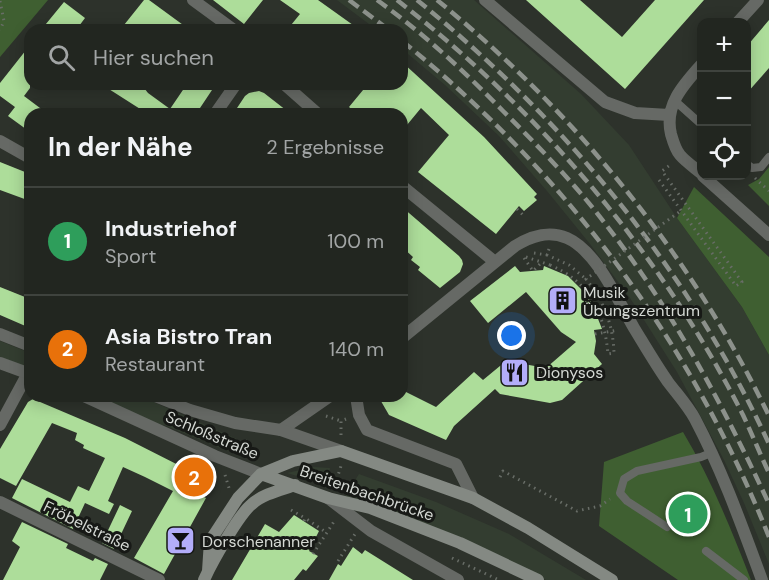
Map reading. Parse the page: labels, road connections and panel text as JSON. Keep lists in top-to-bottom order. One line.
{"streets":{"main road":["Breitenbachbrücke"],"street":["Schloßstraße","Fröbelstraße"]},"crossings":[["Schloßstraße","Breitenbachbrücke"]],"places":{"building":["Musik Übungszentrum"],"restaurant":["Dionysos"],"bar":["Dorschenanner"]},"page":{"map_buttons":["+","−"],"search":"Hier suchen","heading":["In der Nähe","2 Ergebnisse"],"list":[{"mark":"1","name":"Industriehof","note":"Sport","value":"100 m"},{"mark":"2","name":"Asia Bistro Tran","note":"Restaurant","value":"140 m"}],"pins":["2","1"]}}
